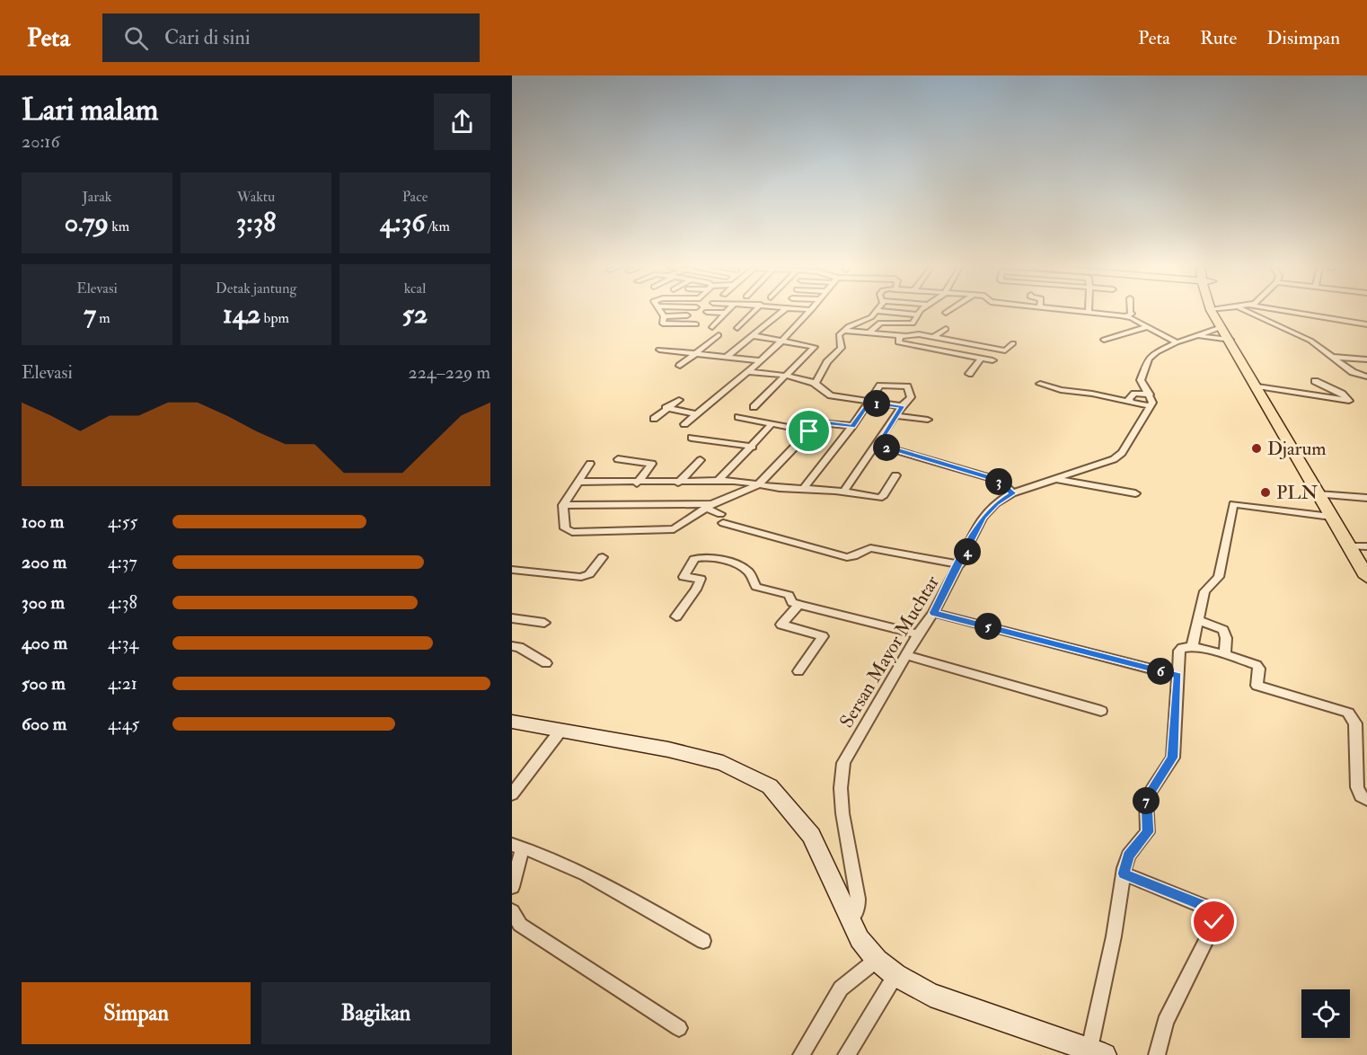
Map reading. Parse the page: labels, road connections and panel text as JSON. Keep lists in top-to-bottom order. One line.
{"streets":{"street":["Sersan Mayor Muchtar"]},"places":["Djarum","PLN"],"page":{"header":"Peta","search":"Cari di sini","nav":["Peta","Rute","Disimpan"],"heading":["Lari malam","20:16"],"stats":[["Jarak","0.79 km"],["Waktu","3:38"],["Pace","4:36 /km"],["Elevasi","7 m"],["Detak jantung","142 bpm"],["kcal","52"]],"chart":["Elevasi","224–229 m"],"pins":["1","2","3","4","5","6","7"],"list":[{"name":"100 m","note":"4:55"},{"name":"200 m","note":"4:37"},{"name":"300 m","note":"4:38"},{"name":"400 m","note":"4:34"},{"name":"500 m","note":"4:21"},{"name":"600 m","note":"4:45"}],"buttons":["Simpan","Bagikan"]}}
